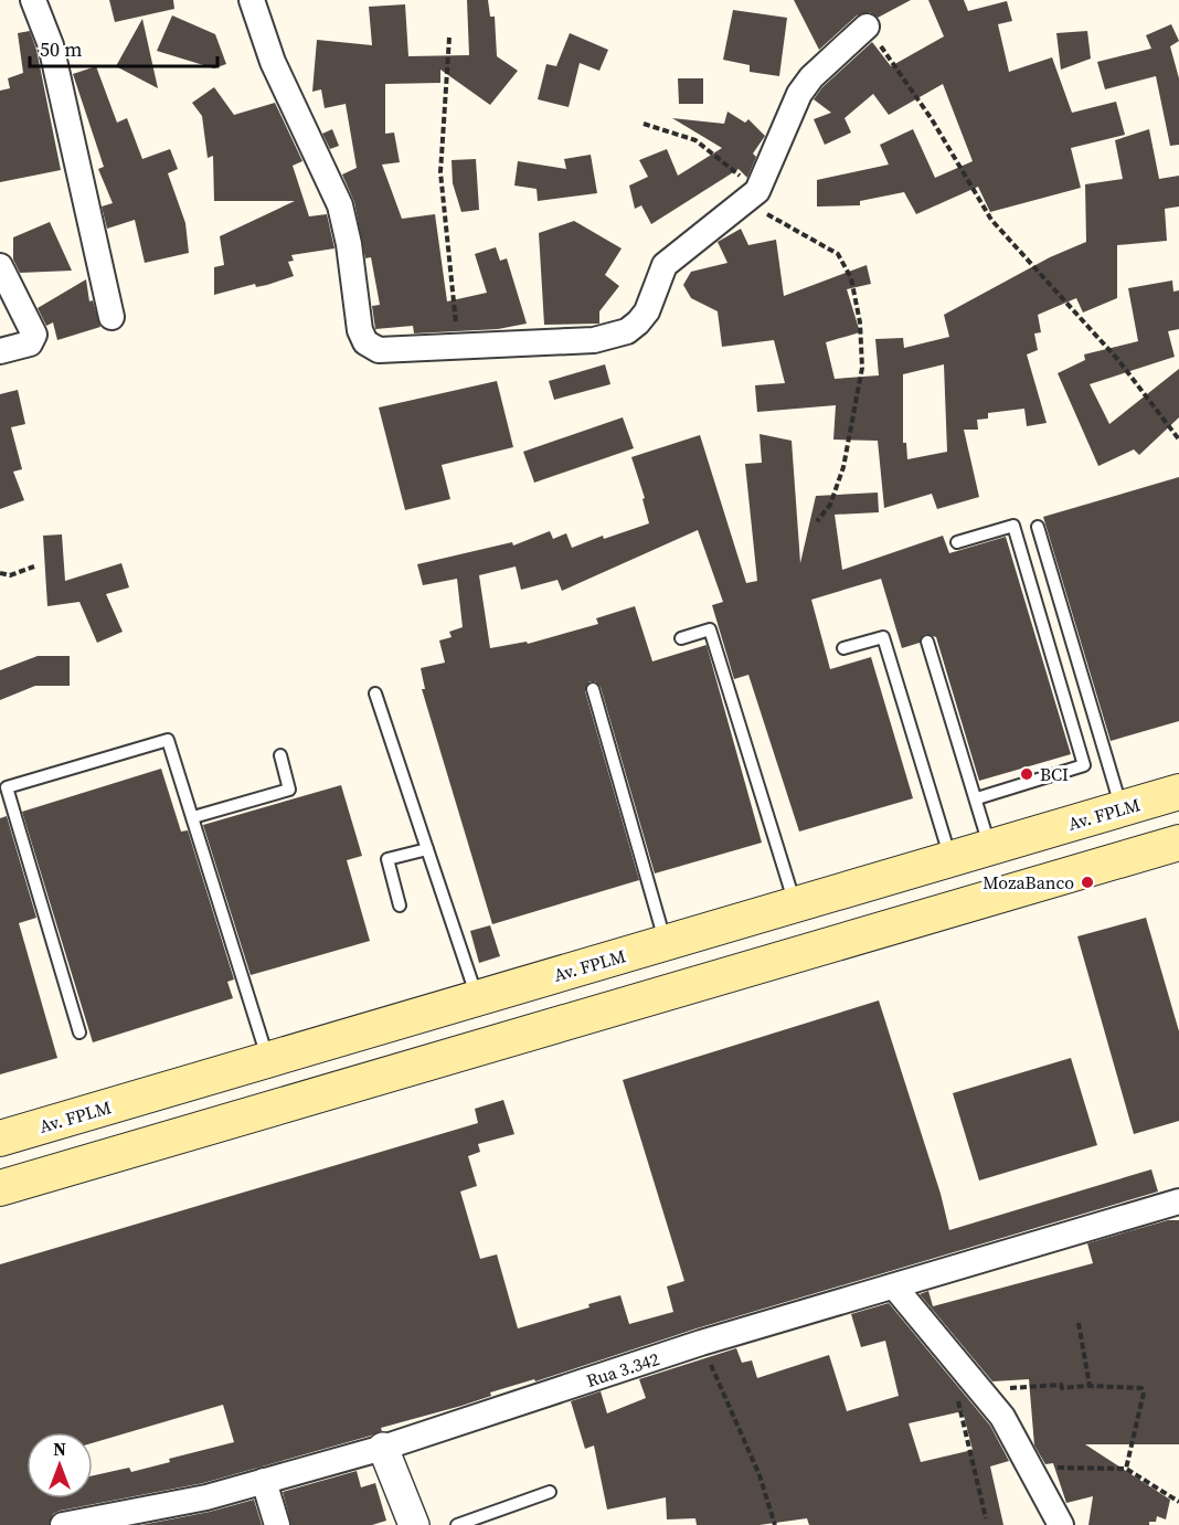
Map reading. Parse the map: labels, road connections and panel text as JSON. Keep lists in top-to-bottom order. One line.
{"streets":{"main road":["Av. FPLM"],"street":["Rua 3.342"]},"places":["BCI","MozaBanco"],"scale_bar":"50 m","north":"top"}
